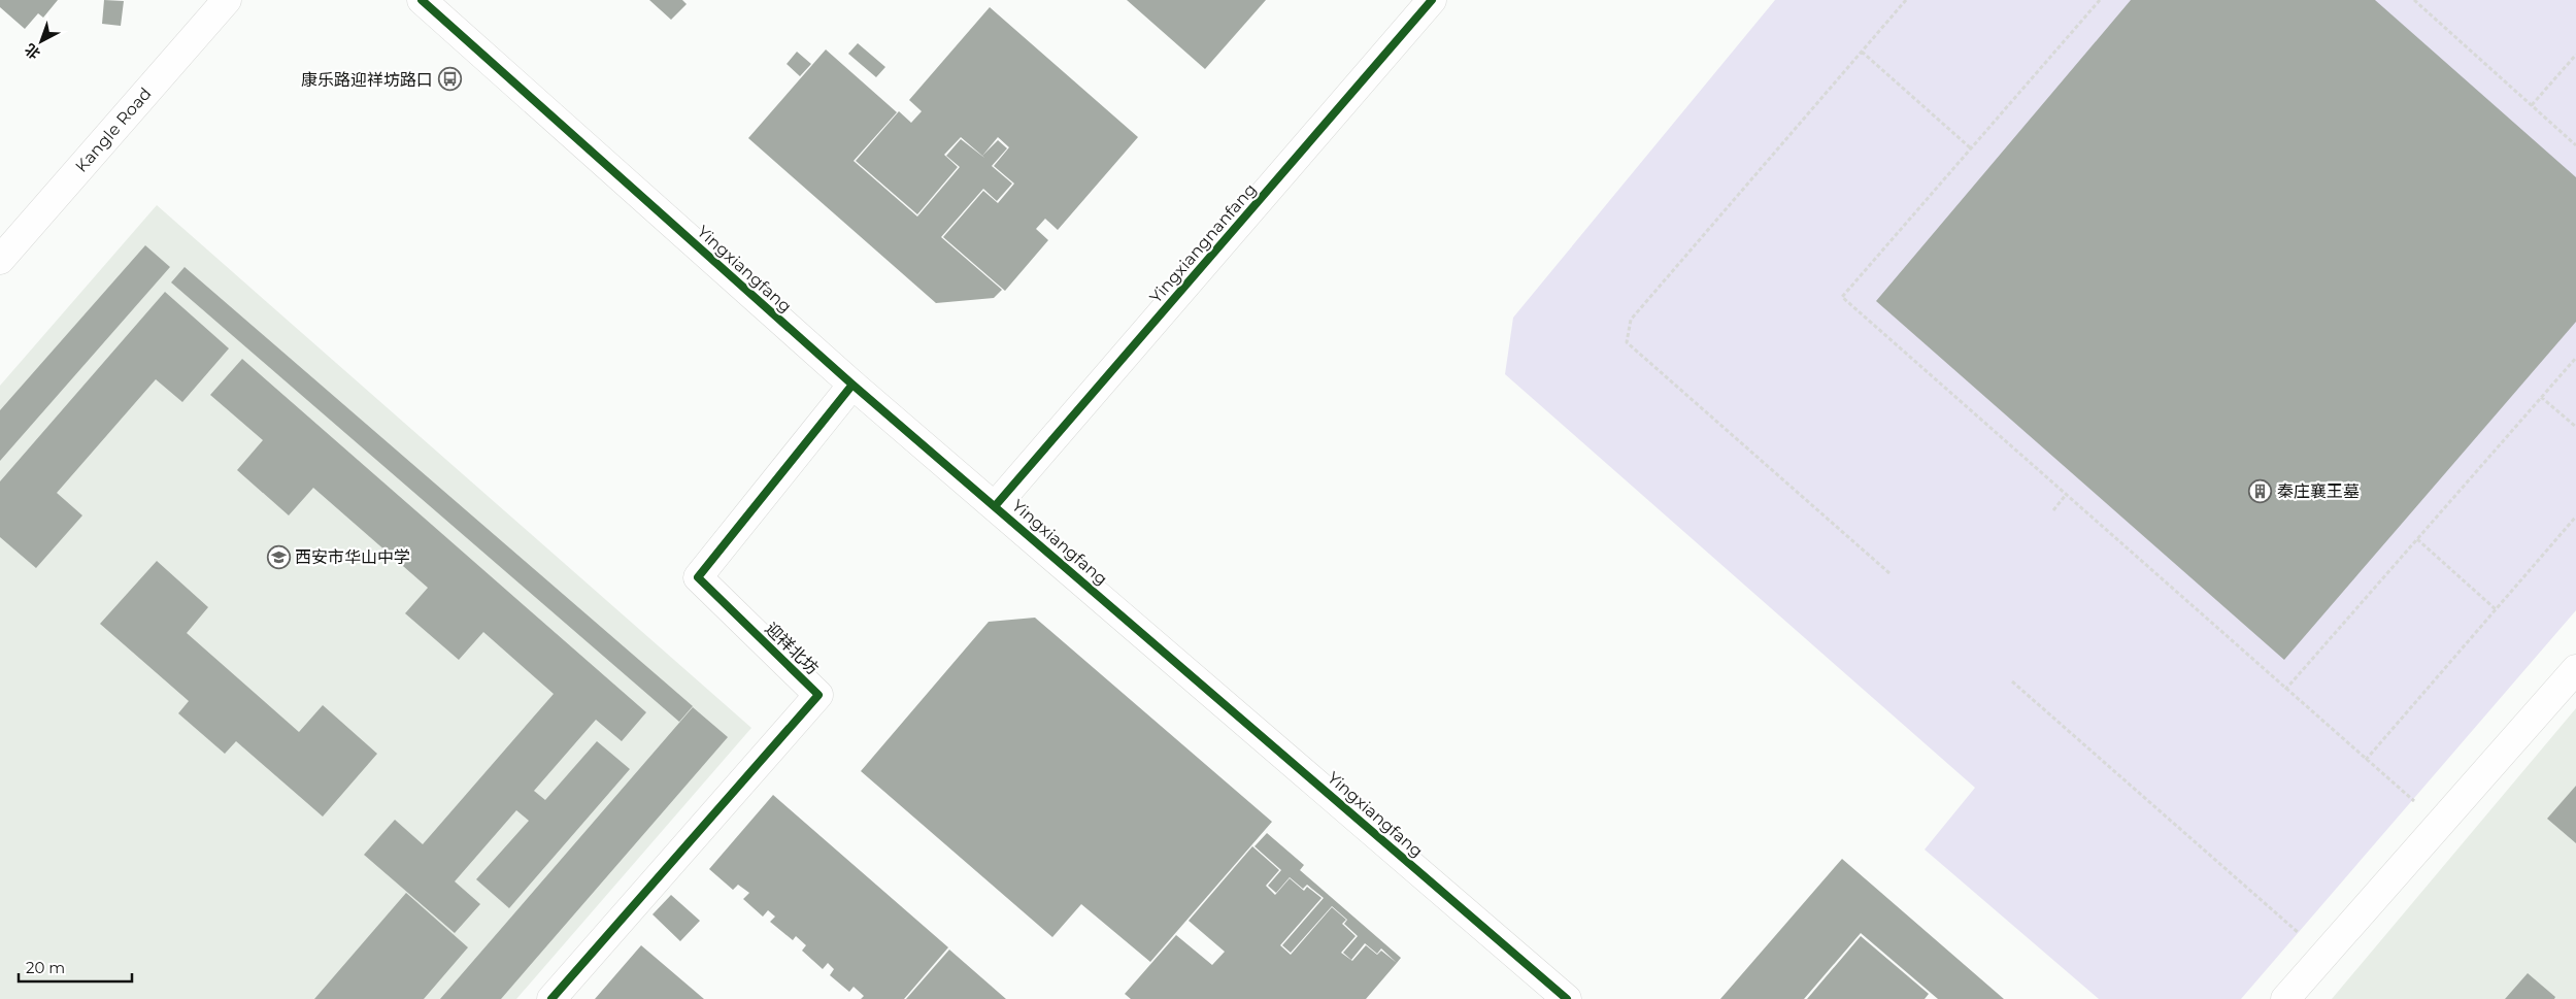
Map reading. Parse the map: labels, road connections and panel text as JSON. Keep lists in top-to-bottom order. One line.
{"streets":{"street":["Kangle Road","Yingxiangnanfang","Yingxiangfang","迎祥北坊"]},"crossings":[["Yingxiangnanfang","Yingxiangfang"],["Yingxiangfang","迎祥北坊"]],"places":{"bus stop":["康乐路迎祥坊路口"],"building":["秦庄襄王墓"],"school or university":["西安市华山中学"]},"scale_bar":"20 m","north":"bottom left"}
